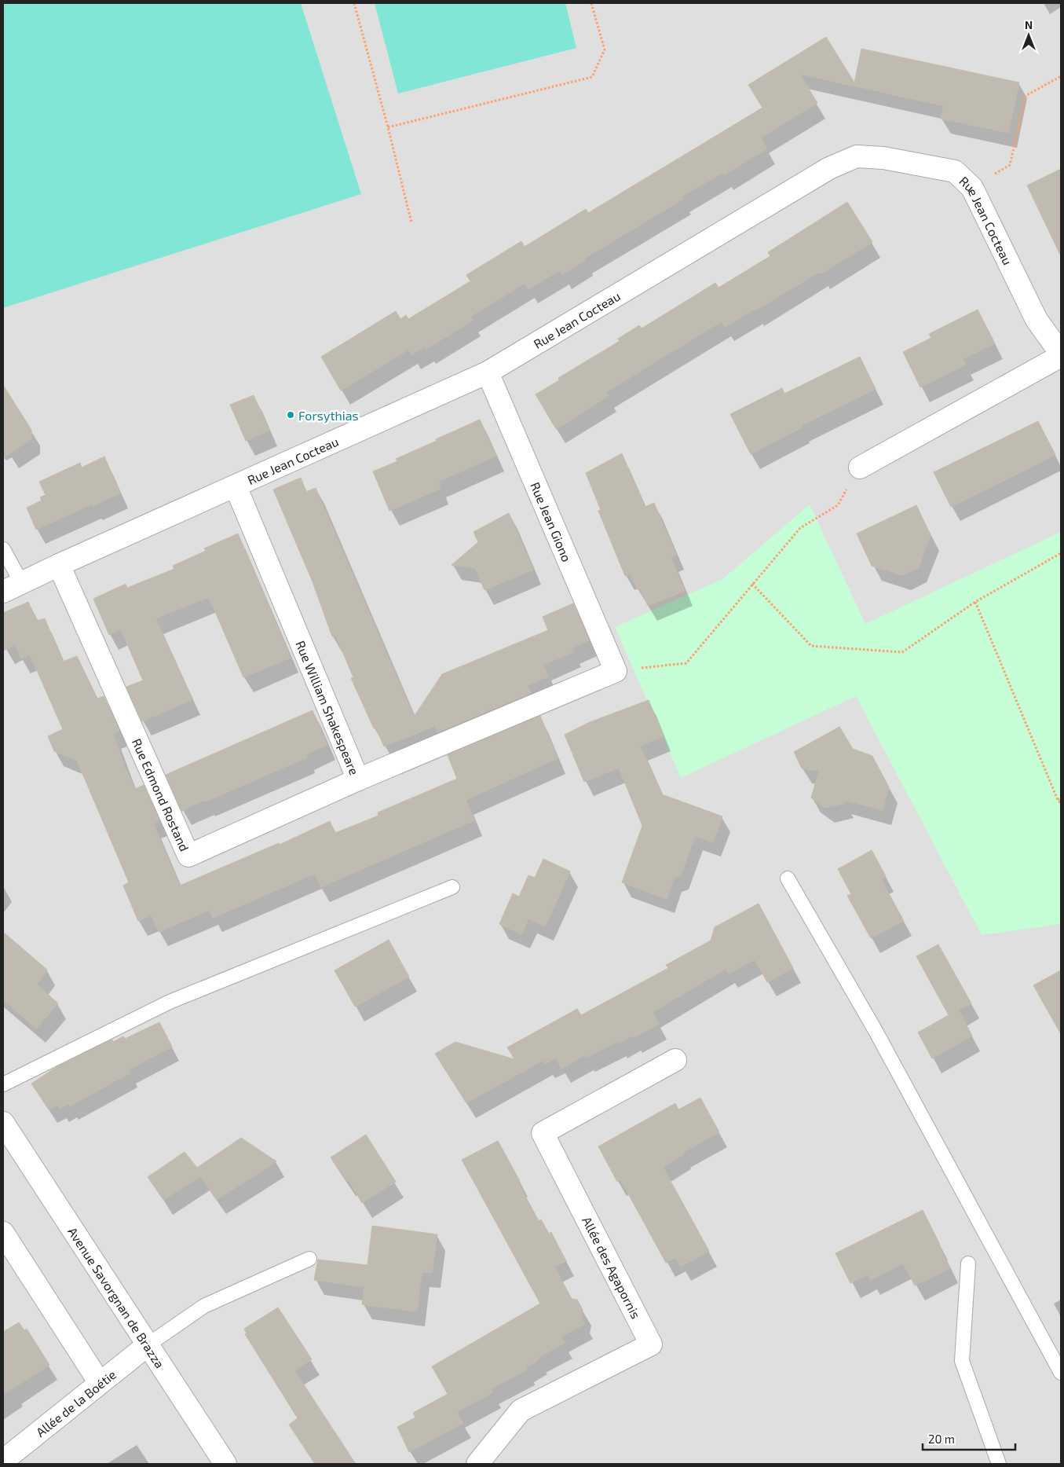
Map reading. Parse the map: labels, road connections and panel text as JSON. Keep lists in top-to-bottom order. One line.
{"streets":{"street":["Rue Jean Cocteau","Rue Jean Giono","Rue William Shakespeare","Rue Edmond Rostand","Allée des Agapornis","Avenue Savorgnan de Brazza","Allée de la Boétie"]},"crossings":[["Rue Jean Cocteau","Rue Jean Giono"],["Rue Jean Cocteau","Rue William Shakespeare"],["Rue Jean Cocteau","Rue Edmond Rostand"],["Rue Jean Giono","Rue William Shakespeare"],["Rue William Shakespeare","Rue Edmond Rostand"],["Avenue Savorgnan de Brazza","Allée de la Boétie"]],"places":["Forsythias"],"scale_bar":"20 m","north":"top"}
